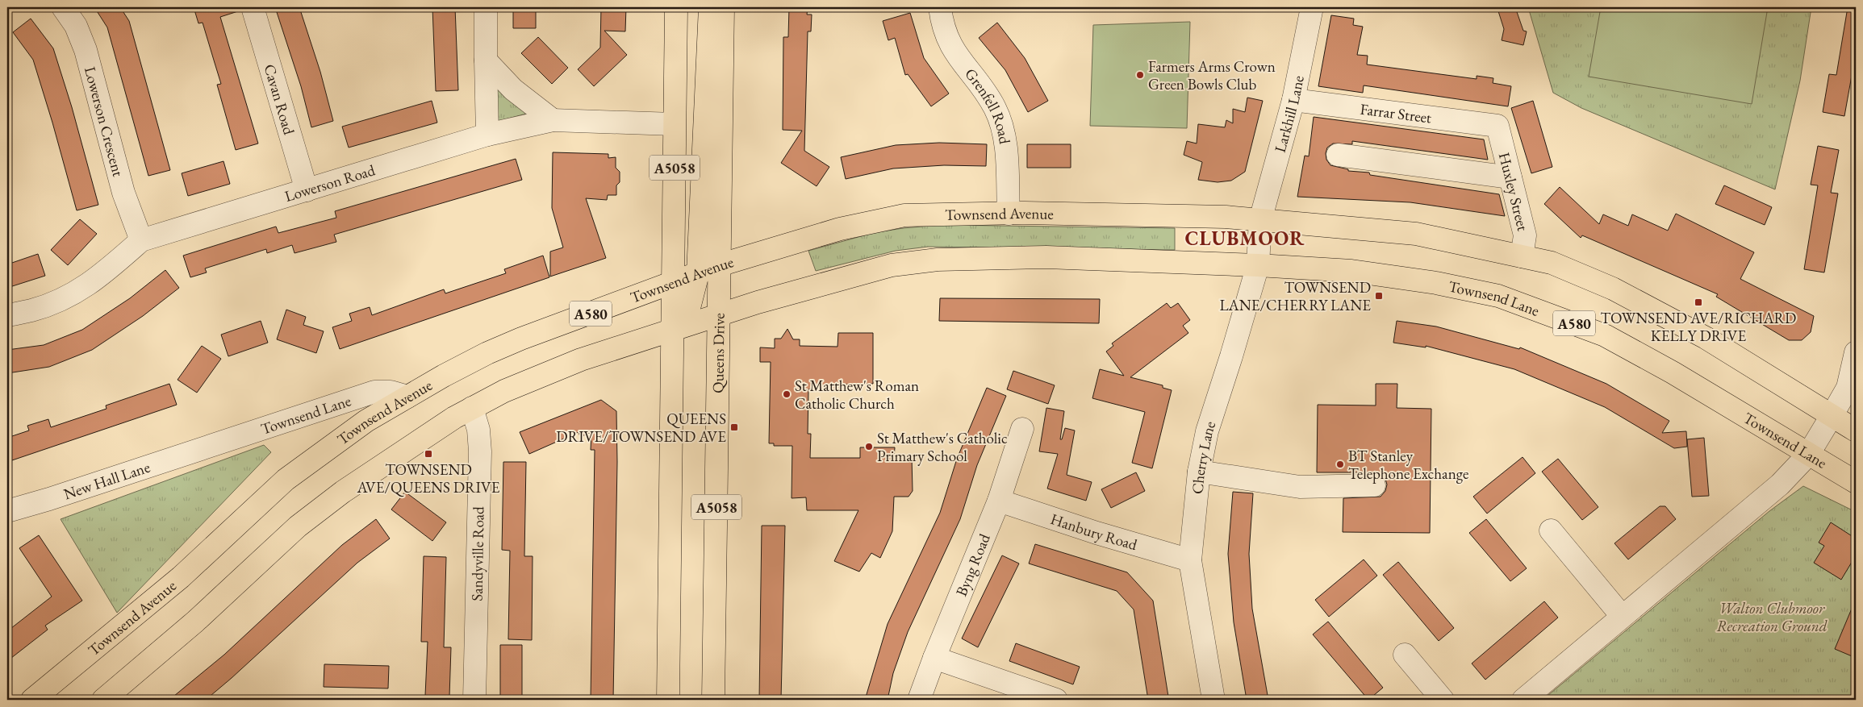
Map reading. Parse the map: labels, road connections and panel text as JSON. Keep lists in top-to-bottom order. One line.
{"streets":{"main road":["A5058","Townsend Avenue","Townsend Lane","A580","Queens Drive"],"street":["Cavan Road","Grenfell Road","Farrar Street","Larkhill Lane","Lowerson Crescent","Lowerson Road","Huxley Street","Cherry Lane","New Hall Lane","Hanbury Road","Sandyville Road","Byng Road"]},"crossings":[["Cavan Road","Lowerson Road"],["Grenfell Road","Townsend Avenue"],["Farrar Street","Larkhill Lane"],["Farrar Street","Huxley Street"],["Larkhill Lane","Townsend Avenue"],["Larkhill Lane","A580"],["Larkhill Lane","Cherry Lane"],["Lowerson Crescent","Lowerson Road"],["A5058","Lowerson Road"],["A5058","Townsend Avenue"],["A5058","A580"],["Huxley Street","A580"],["Townsend Avenue","Townsend Lane"],["Townsend Avenue","A580"],["Townsend Avenue","Queens Drive"],["Townsend Avenue","Cherry Lane"],["Townsend Lane","A580"],["Townsend Lane","Cherry Lane"],["Townsend Lane","New Hall Lane"],["A580","Queens Drive"],["A580","Cherry Lane"],["A580","Sandyville Road"],["Cherry Lane","Hanbury Road"],["Hanbury Road","Byng Road"]],"districts":["CLUBMOOR"],"parks":["Walton Clubmoor Recreation Ground"],"places":{"other":["Farmers Arms Crown Green Bowls Club","St Matthew's Roman Catholic Church","St Matthew's Catholic Primary School","BT Stanley Telephone Exchange"],"transit":["TOWNSEND LANE/CHERRY LANE","TOWNSEND AVE/RICHARD KELLY DRIVE","QUEENS DRIVE/TOWNSEND AVE","TOWNSEND AVE/QUEENS DRIVE"]}}
